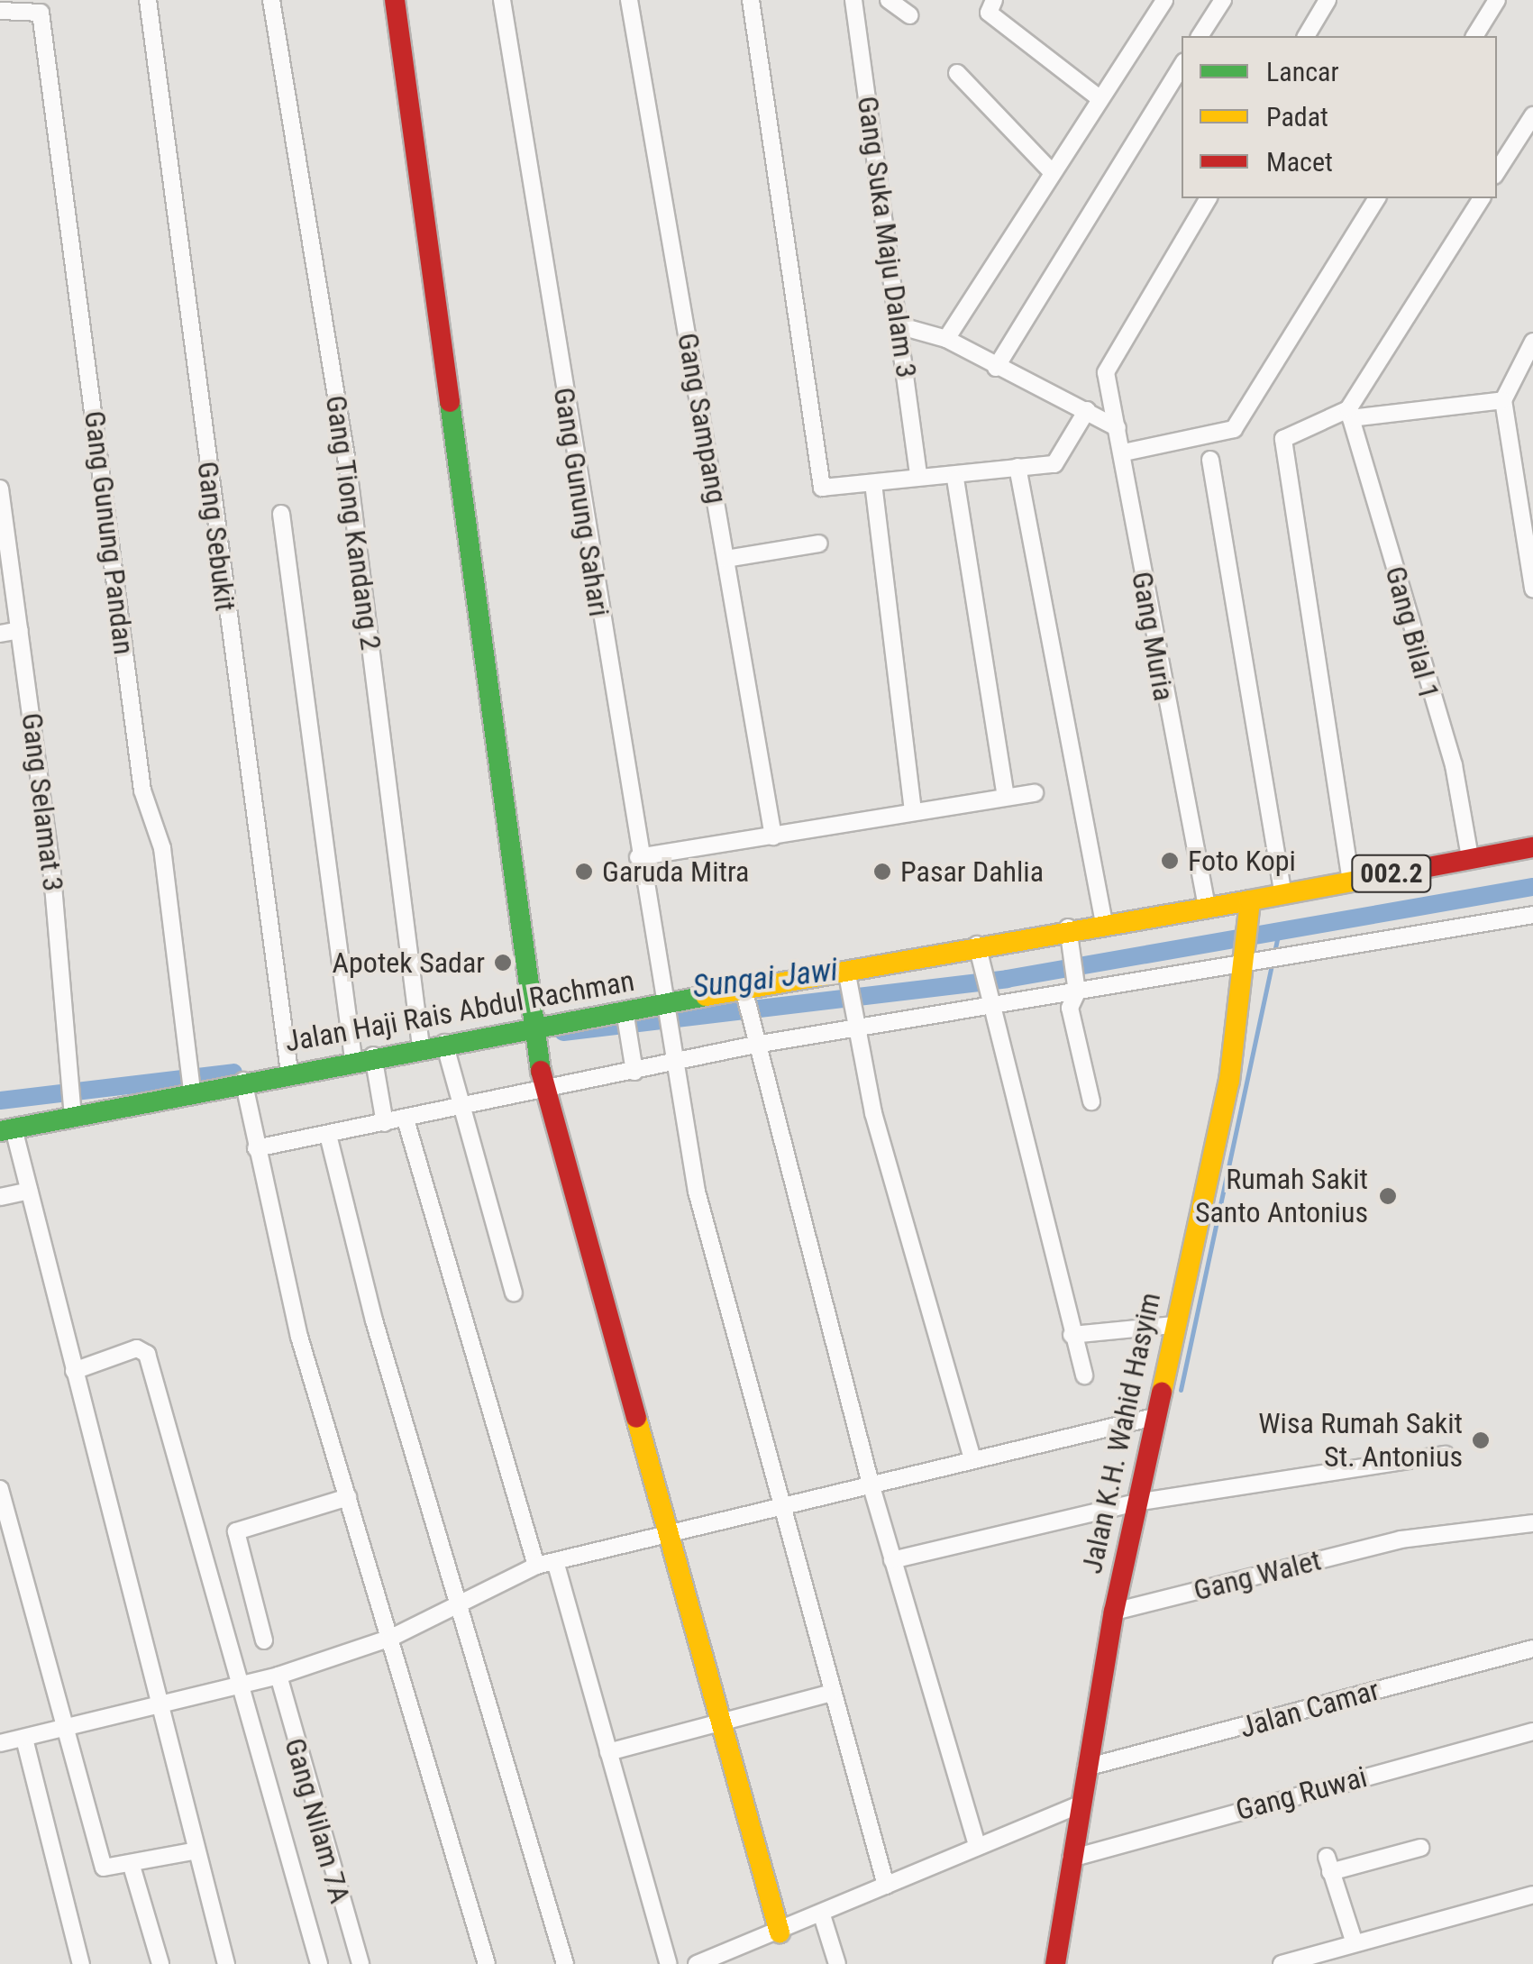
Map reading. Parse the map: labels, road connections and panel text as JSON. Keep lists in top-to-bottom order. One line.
{"streets":{"street":["Gang Suka Maju Dalam 3","Gang Sampang","Gang Gunung Sahari","Gang Tiong Kandang 2","Gang Gunung Pandan","Gang Sebukit","Gang Bilal 1","Gang Muria","Gang Selamat 3","002.2","Jalan Haji Rais Abdul Rachman","Jalan K.H. Wahid Hasyim","Gang Walet","Jalan Camar","Gang Ruwai","Gang Nilam 7A"]},"crossings":[["Gang Gunung Sahari","Jalan Haji Rais Abdul Rachman"],["Gang Tiong Kandang 2","Jalan Haji Rais Abdul Rachman"],["Gang Gunung Pandan","Jalan Haji Rais Abdul Rachman"],["Gang Sebukit","Jalan Haji Rais Abdul Rachman"],["Gang Bilal 1","002.2"],["Gang Muria","Jalan Haji Rais Abdul Rachman"],["Gang Selamat 3","Jalan Haji Rais Abdul Rachman"],["002.2","Jalan Haji Rais Abdul Rachman"],["002.2","Jalan K.H. Wahid Hasyim"],["Jalan Haji Rais Abdul Rachman","Jalan K.H. Wahid Hasyim"],["Jalan K.H. Wahid Hasyim","Gang Walet"],["Jalan K.H. Wahid Hasyim","Jalan Camar"],["Jalan K.H. Wahid Hasyim","Gang Ruwai"]],"water":["Sungai Jawi"],"places":["Foto Kopi","Garuda Mitra","Pasar Dahlia","Apotek Sadar","Rumah Sakit Santo Antonius","Wisa Rumah Sakit St. Antonius"],"legend":["Lancar","Padat","Macet"]}
